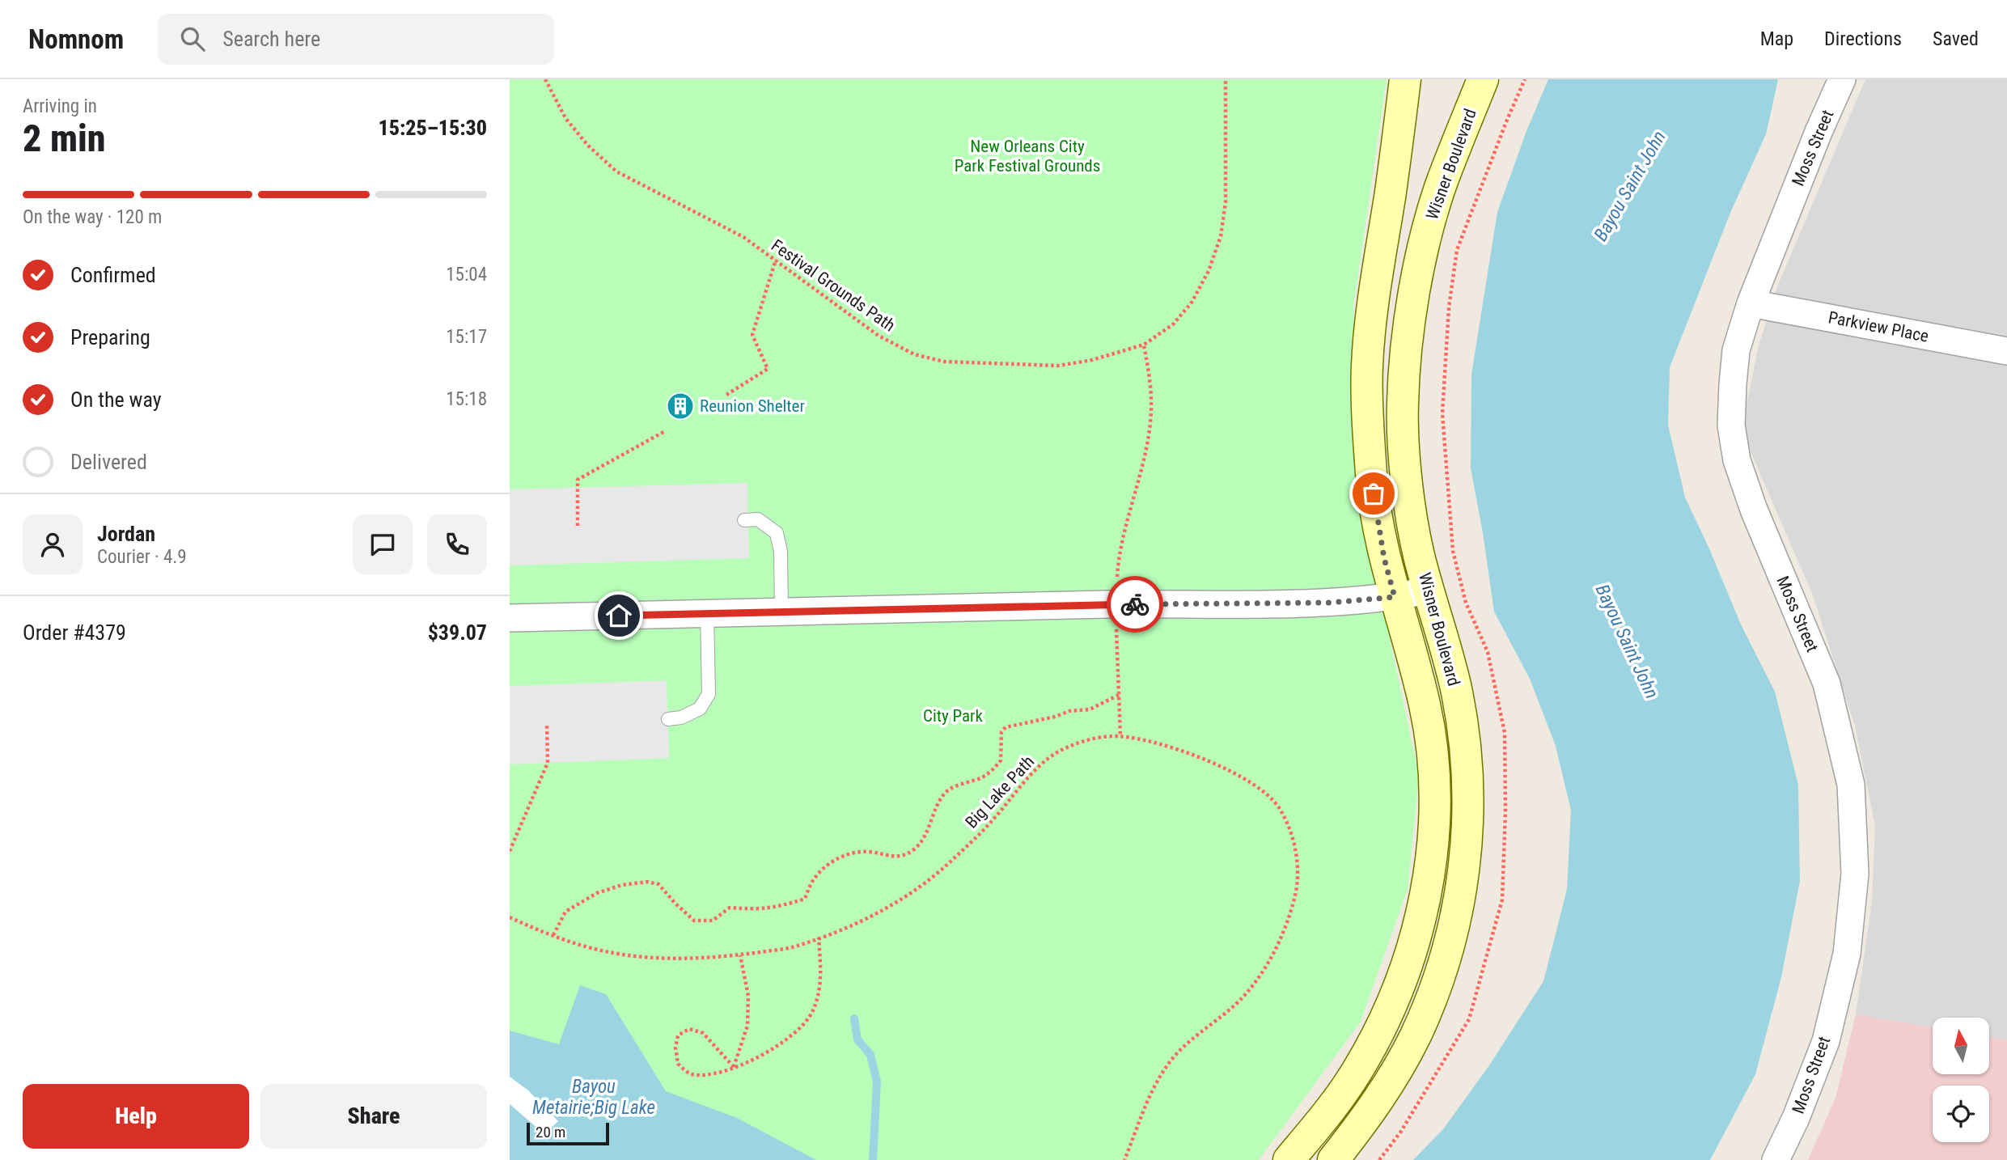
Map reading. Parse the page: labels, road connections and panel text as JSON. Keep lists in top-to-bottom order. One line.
{"streets":{"street":["Moss Street","Wisner Boulevard","Parkview Place"],"path":["Festival Grounds Path","Big Lake Path"]},"crossings":[["Moss Street","Parkview Place"]],"water":["Bayou Saint John","Bayou Metairie;Big Lake"],"parks":["New Orleans City Park Festival Grounds","City Park"],"places":{"building":["Reunion Shelter"]},"scale_bar":"20 m","north":"top","page":{"header":"Nomnom","search":"Search here","nav":["Map","Directions","Saved"],"heading":["2 min","Arriving in","15:25–15:30"],"panel":["Jordan","Courier · 4.9","Order #4379","$39.07"],"bar":"On the way · 120 m","list":[["Confirmed","15:04"],["Preparing","15:17"],["On the way","15:18"],"Delivered"],"buttons":["Help","Share"],"scale":"20 m"}}
